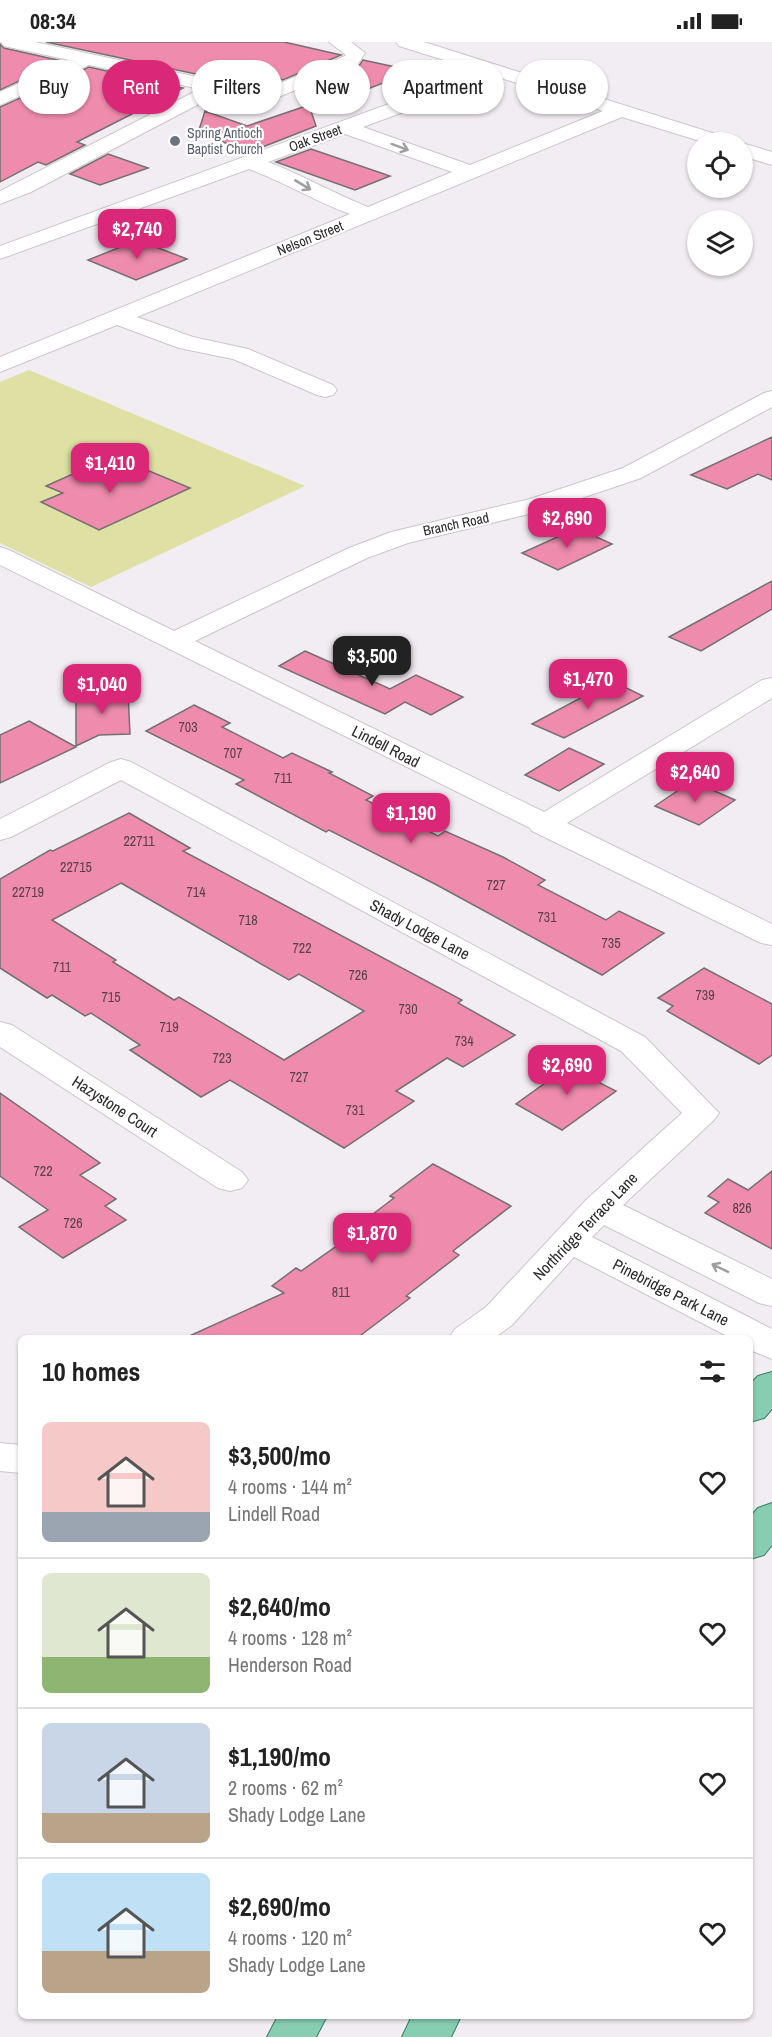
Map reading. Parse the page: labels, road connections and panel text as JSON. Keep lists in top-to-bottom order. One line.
{"streets":{"street":["Oak Street","Nelson Street","Branch Road","Lindell Road","Shady Lodge Lane","Hazystone Court","Northridge Terrace Lane","Pinebridge Park Lane"]},"crossings":[["Branch Road","Lindell Road"],["Shady Lodge Lane","Northridge Terrace Lane"],["Northridge Terrace Lane","Pinebridge Park Lane"]],"places":["Spring Antioch Baptist Church"],"house_numbers":["703","707","711","22711","22715","727","22719","714","731","718","735","722","711","726","739","715","730","719","734","723","727","731","722","826","726","811"],"page":{"status":"08:34","chip":["Buy","Rent","Filters","New","Apartment","House"],"price":["$2,740","$1,410","$2,690","$3,500","$1,470","$1,040","$2,640","$1,190","$2,690","$1,870"],"heading":"10 homes","list":[{"name":"$3,500/mo","note":"4 rooms · 144 m² · Lindell Road"},{"name":"$2,640/mo","note":"4 rooms · 128 m² · Henderson Road"},{"name":"$1,190/mo","note":"2 rooms · 62 m² · Shady Lodge Lane"},{"name":"$2,690/mo","note":"4 rooms · 120 m² · Shady Lodge Lane"}]}}
